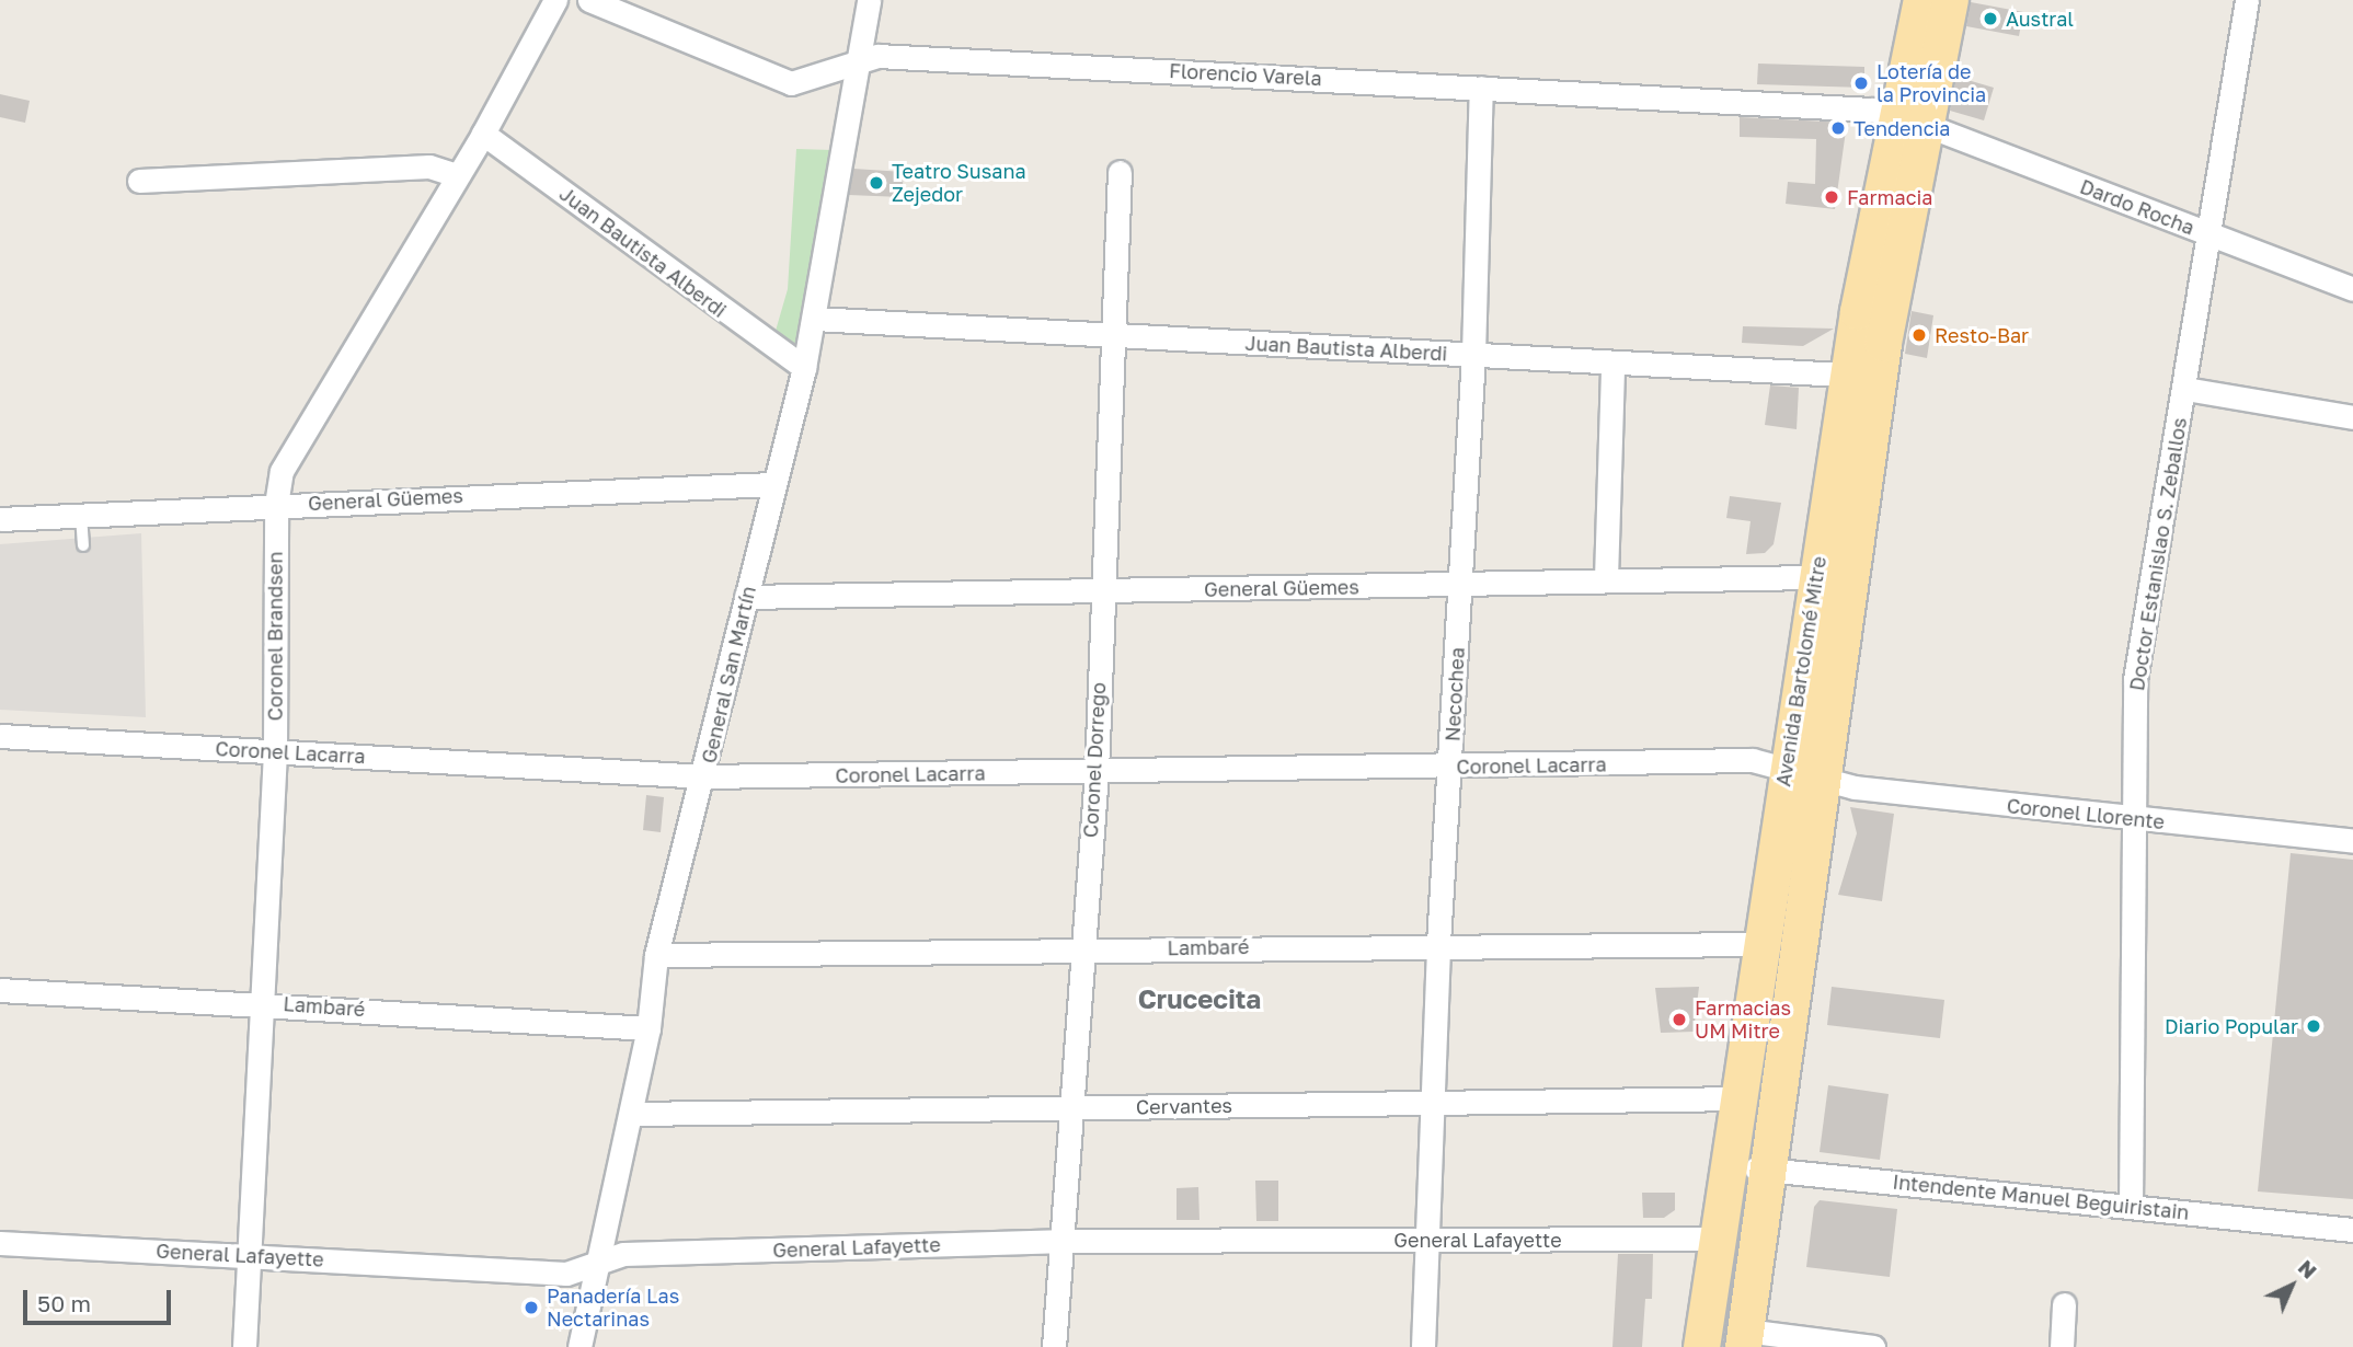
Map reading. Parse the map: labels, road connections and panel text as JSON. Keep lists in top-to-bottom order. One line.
{"streets":{"main road":["Avenida Bartolomé Mitre"],"street":["Florencio Varela","Dardo Rocha","Juan Bautista Alberdi","General Güemes","Doctor Estanislao S. Zeballos","Coronel Brandsen","General San Martín","Necochea","Coronel Lacarra","Coronel Dorrego","Coronel Llorente","Lambaré","Cervantes","Intendente Manuel Beguiristain","General Lafayette"]},"crossings":[["Florencio Varela","Dardo Rocha"],["Florencio Varela","Avenida Bartolomé Mitre"],["Florencio Varela","General San Martín"],["Florencio Varela","Necochea"],["Dardo Rocha","Doctor Estanislao S. Zeballos"],["Dardo Rocha","Avenida Bartolomé Mitre"],["Juan Bautista Alberdi","Coronel Brandsen"],["Juan Bautista Alberdi","Avenida Bartolomé Mitre"],["Juan Bautista Alberdi","General San Martín"],["Juan Bautista Alberdi","Necochea"],["Juan Bautista Alberdi","Coronel Dorrego"],["General Güemes","Coronel Brandsen"],["General Güemes","Avenida Bartolomé Mitre"],["General Güemes","General San Martín"],["General Güemes","Necochea"],["General Güemes","Coronel Dorrego"],["Doctor Estanislao S. Zeballos","Coronel Llorente"],["Doctor Estanislao S. Zeballos","Intendente Manuel Beguiristain"],["Coronel Brandsen","Coronel Lacarra"],["Coronel Brandsen","Lambaré"],["Coronel Brandsen","General Lafayette"],["Avenida Bartolomé Mitre","Coronel Lacarra"],["Avenida Bartolomé Mitre","Coronel Llorente"],["Avenida Bartolomé Mitre","Lambaré"],["Avenida Bartolomé Mitre","Cervantes"],["Avenida Bartolomé Mitre","Intendente Manuel Beguiristain"],["Avenida Bartolomé Mitre","General Lafayette"],["General San Martín","Coronel Lacarra"],["General San Martín","Lambaré"],["General San Martín","Cervantes"],["General San Martín","General Lafayette"],["Necochea","Coronel Lacarra"],["Necochea","Lambaré"],["Necochea","Cervantes"],["Necochea","General Lafayette"],["Coronel Lacarra","Coronel Dorrego"],["Coronel Lacarra","Coronel Llorente"],["Coronel Dorrego","Lambaré"],["Coronel Dorrego","Cervantes"],["Coronel Dorrego","General Lafayette"]],"districts":["Crucecita"],"places":["Austral","Lotería de la Provincia","Tendencia","Teatro Susana Zejedor","Farmacia","Resto-Bar","Farmacias UM Mitre","Diario Popular","Panadería Las Nectarinas"],"scale_bar":"50 m","north":"top right"}
